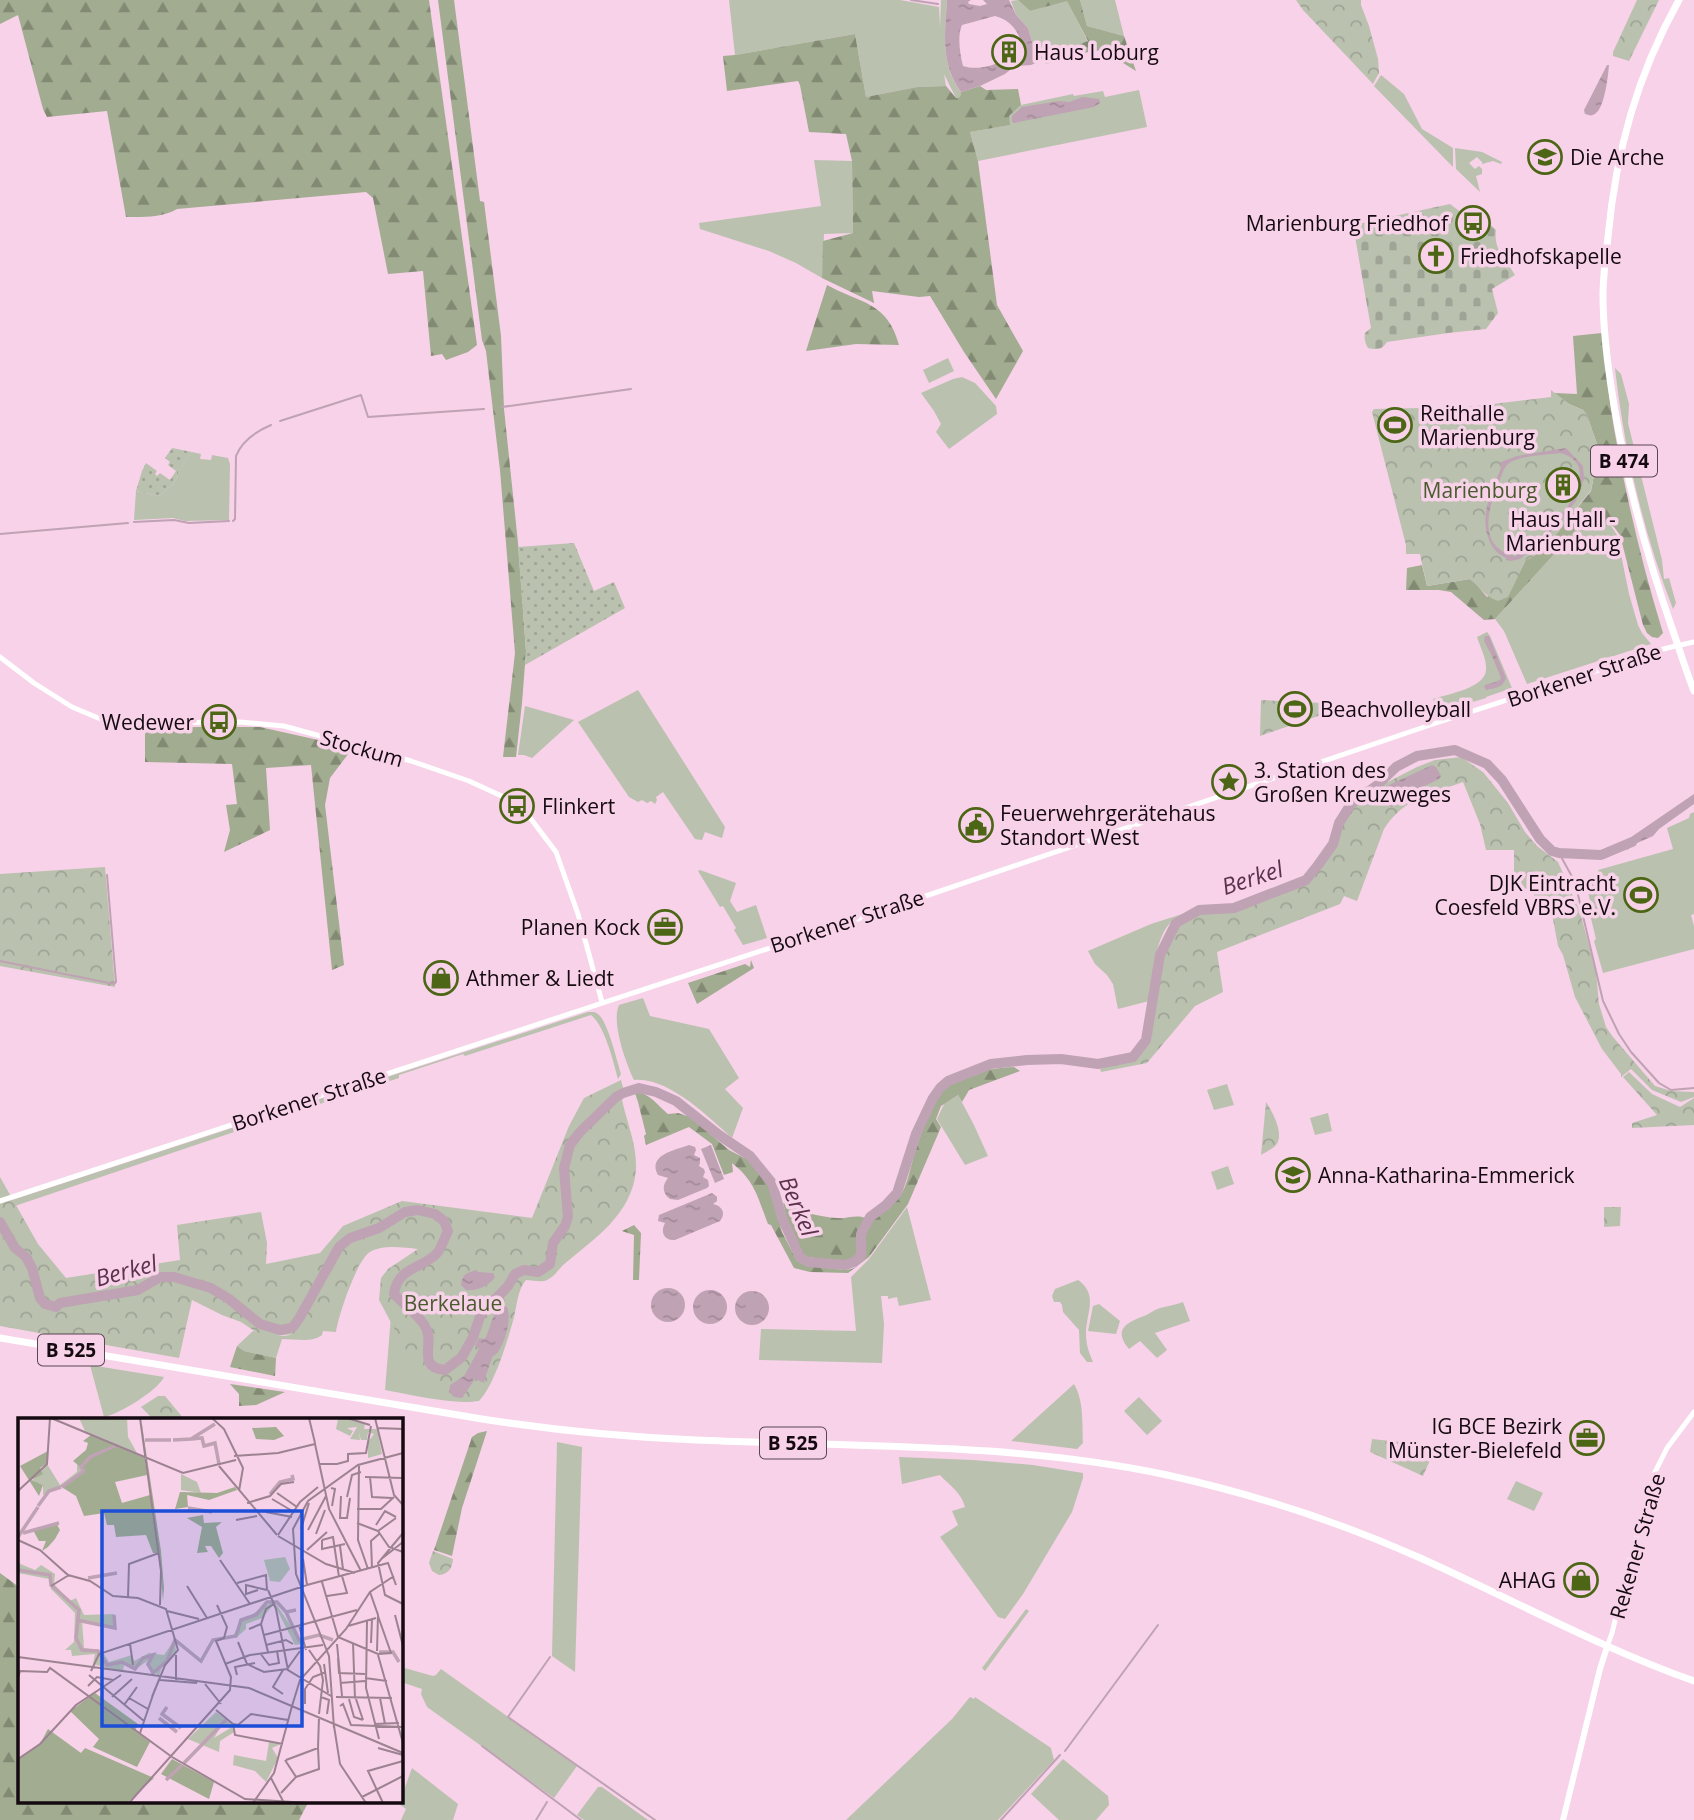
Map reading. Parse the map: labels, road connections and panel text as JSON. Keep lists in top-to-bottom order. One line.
{"streets":{"main road":["B 474","B 525"],"street":["Borkener Straße","Stockum","Rekener Straße"]},"crossings":[["B 474","Borkener Straße"],["Borkener Straße","Stockum"],["B 525","Rekener Straße"]],"water":["Berkel"],"parks":["Marienburg","Berkelaue"],"places":{"building":["Haus Loburg","Haus Hall - Marienburg"],"school or university":["Die Arche","Anna-Katharina-Emmerick"],"bus stop":["Marienburg Friedhof","Wedewer","Flinkert"],"church":["Friedhofskapelle"],"sports":["Reithalle Marienburg","Beachvolleyball","DJK Eintracht Coesfeld VBRS e.V."],"place":["3. Station des Großen Kreuzweges"],"public building":["Feuerwehrgerätehaus Standort West"],"office":["Planen Kock","IG BCE Bezirk Münster-Bielefeld"],"shop":["Athmer & Liedt","AHAG"]}}
